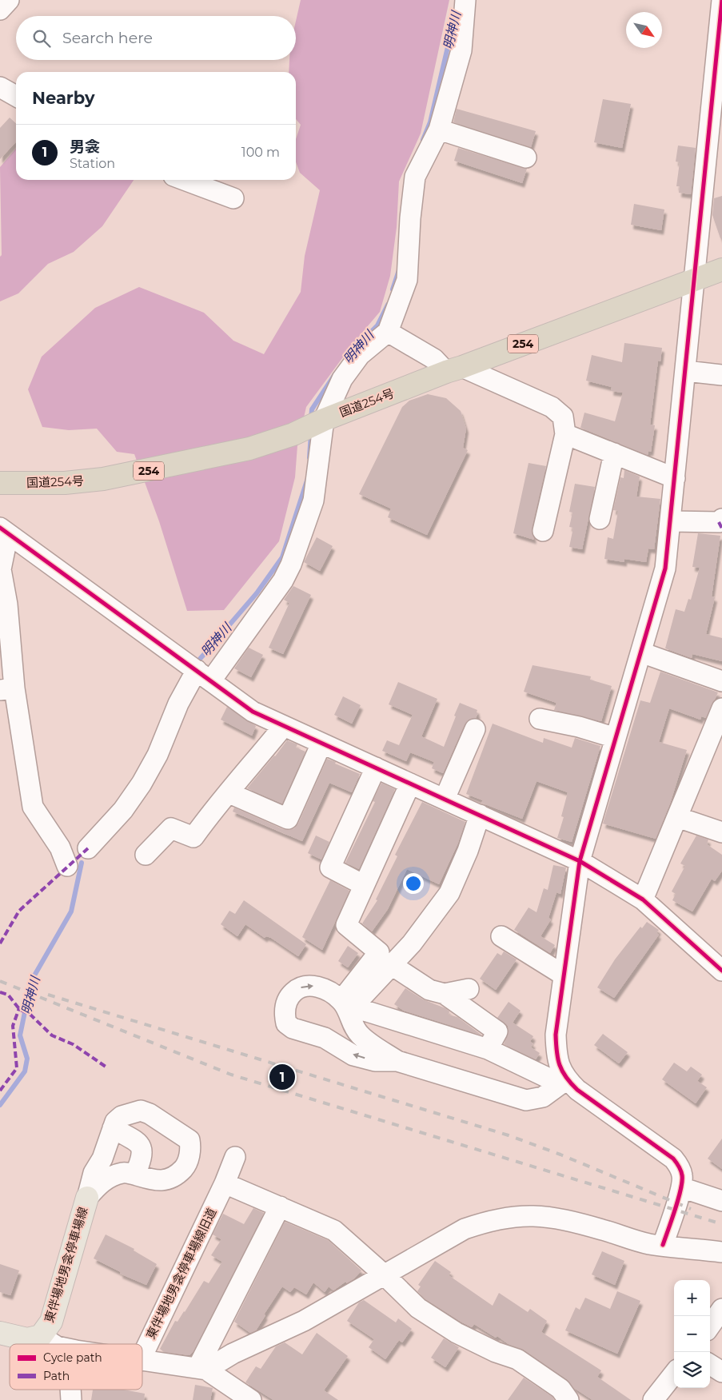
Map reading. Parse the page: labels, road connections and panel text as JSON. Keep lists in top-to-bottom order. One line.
{"streets":{"highway":["254","国道254号"],"main road":["東伴場地男衾停車場線"],"street":["東伴場地男衾停車場線旧道"]},"water":["明神川"],"legend":["Cycle path","Path"],"north":"bottom right","page":{"search":"Search here","heading":"Nearby","list":[{"mark":"1","name":"男衾","note":"Station","value":"100 m"}],"pins":"1","map_buttons":["+","−"]}}
